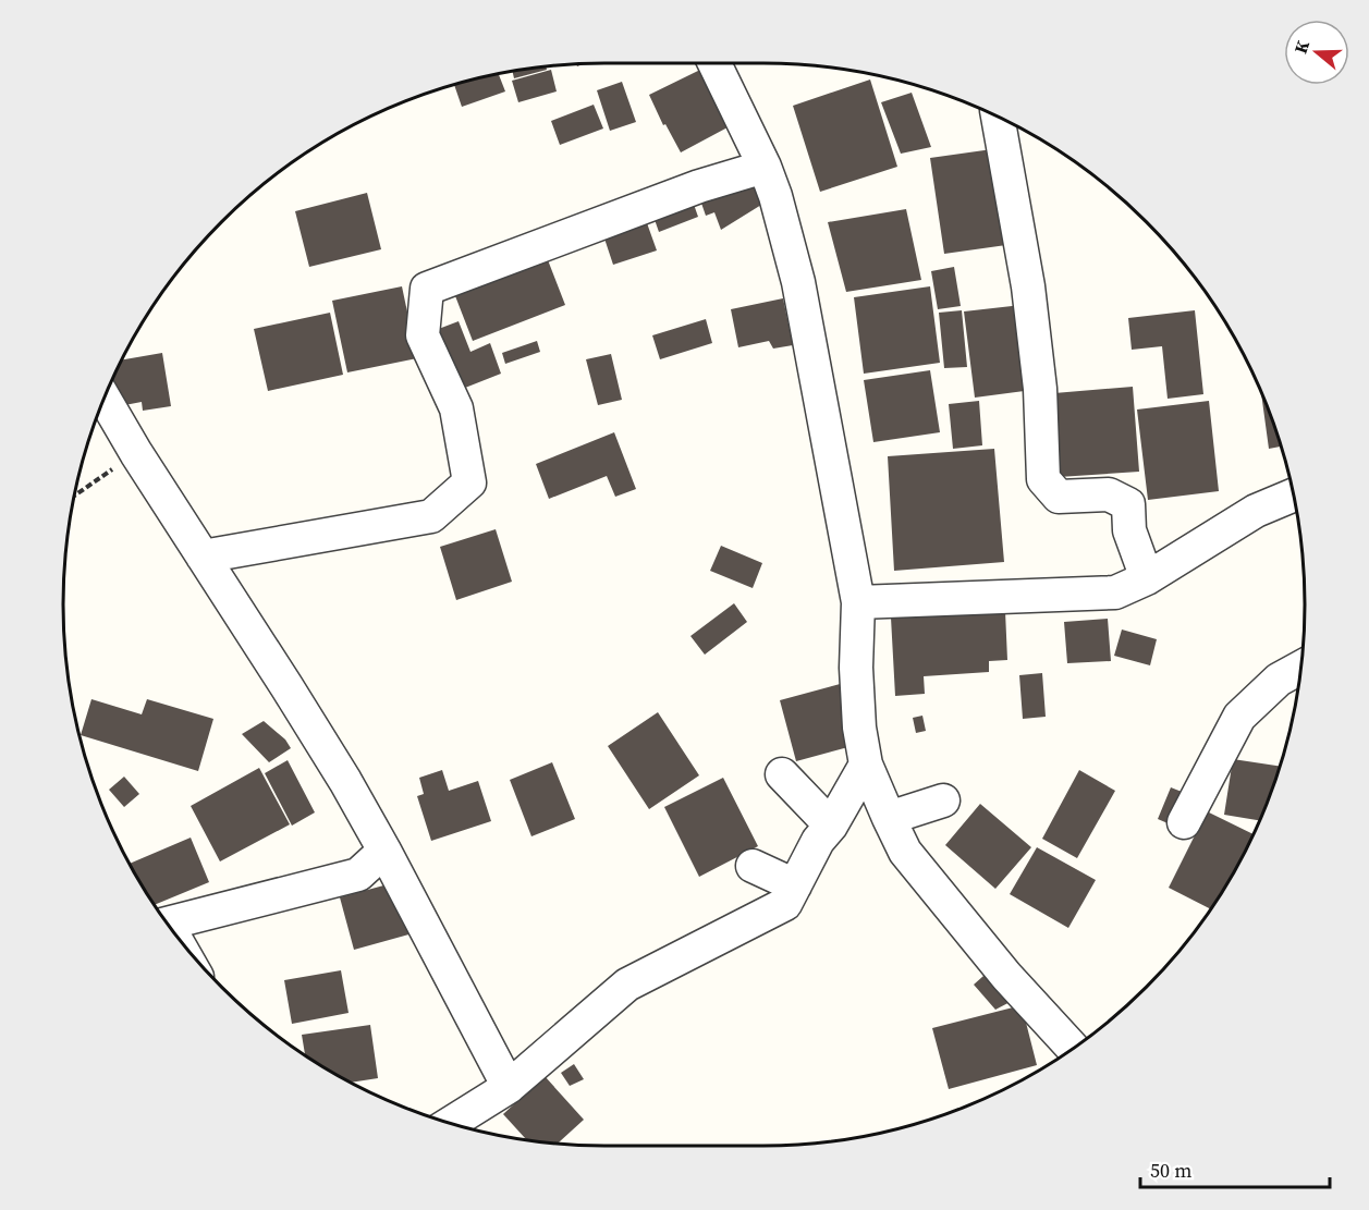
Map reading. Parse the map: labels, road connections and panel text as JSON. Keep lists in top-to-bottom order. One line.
{"scale_bar":"50 m","north":"left"}
